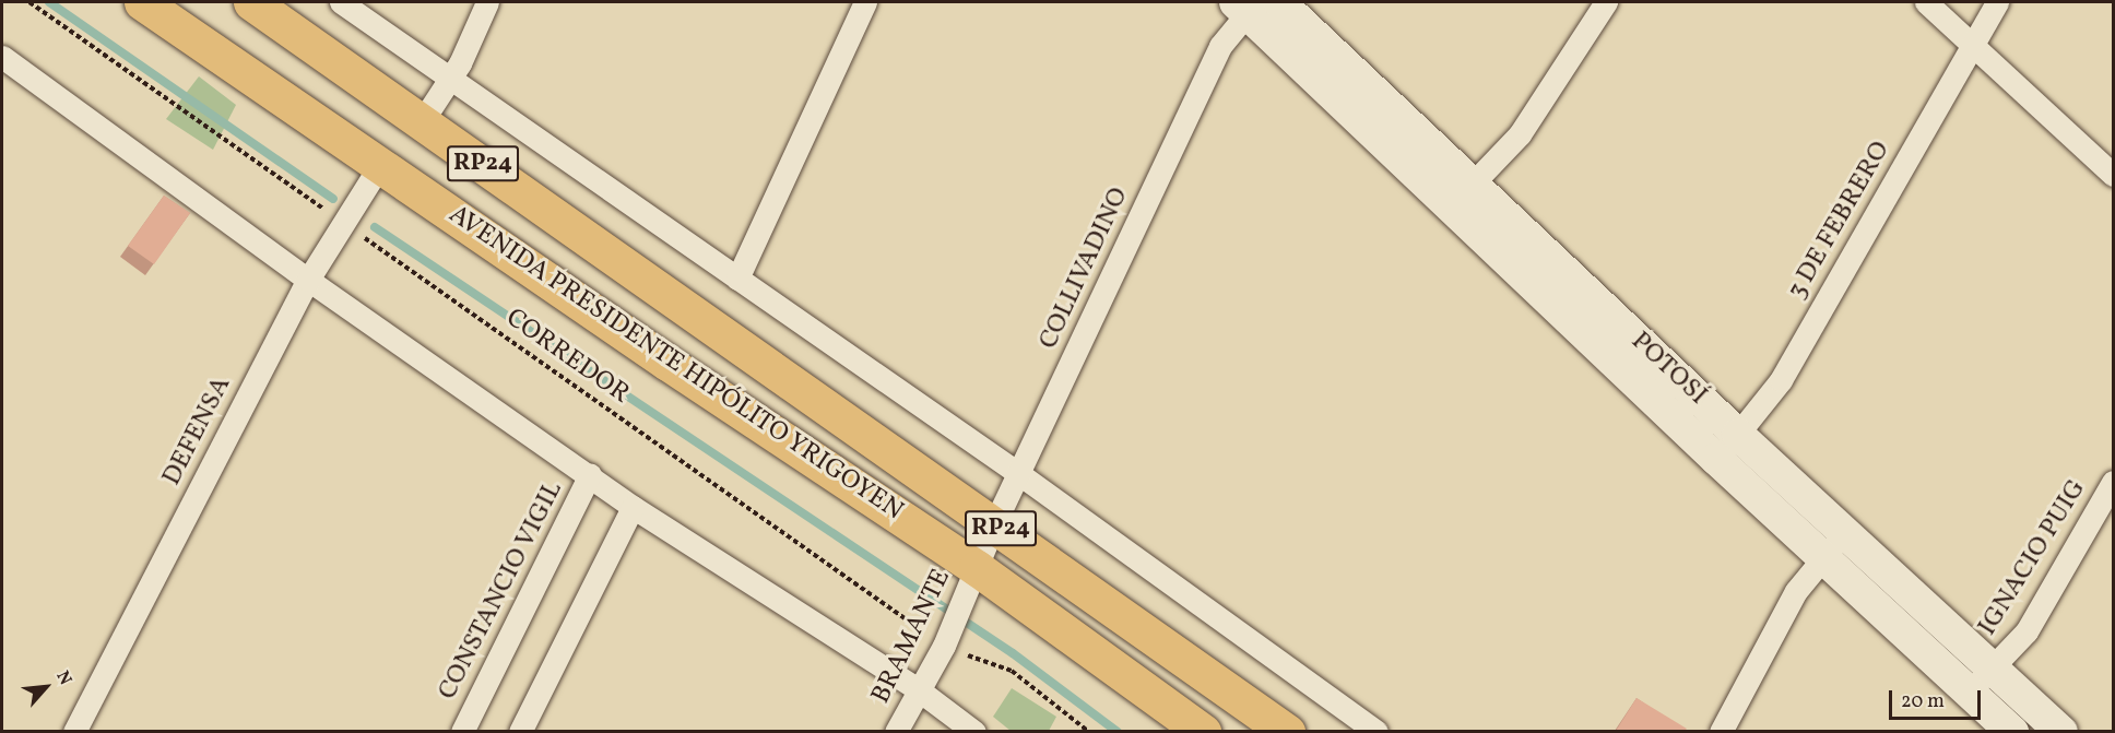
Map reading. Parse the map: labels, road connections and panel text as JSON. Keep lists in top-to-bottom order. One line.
{"streets":{"main road":["RP24","AVENIDA PRESIDENTE HIPÓLITO YRIGOYEN","POTOSÍ"],"street":["3 DE FEBRERO","COLLIVADINO","DEFENSA","IGNACIO PUIG","CONSTANCIO VIGIL","BRAMANTE"],"path":["CORREDOR"]},"crossings":[["3 DE FEBRERO","POTOSÍ"],["COLLIVADINO","AVENIDA PRESIDENTE HIPÓLITO YRIGOYEN"],["COLLIVADINO","POTOSÍ"],["COLLIVADINO","BRAMANTE"],["CORREDOR","DEFENSA"],["CORREDOR","BRAMANTE"],["AVENIDA PRESIDENTE HIPÓLITO YRIGOYEN","DEFENSA"],["AVENIDA PRESIDENTE HIPÓLITO YRIGOYEN","BRAMANTE"],["POTOSÍ","IGNACIO PUIG"]],"scale_bar":"20 m","north":"top right"}
